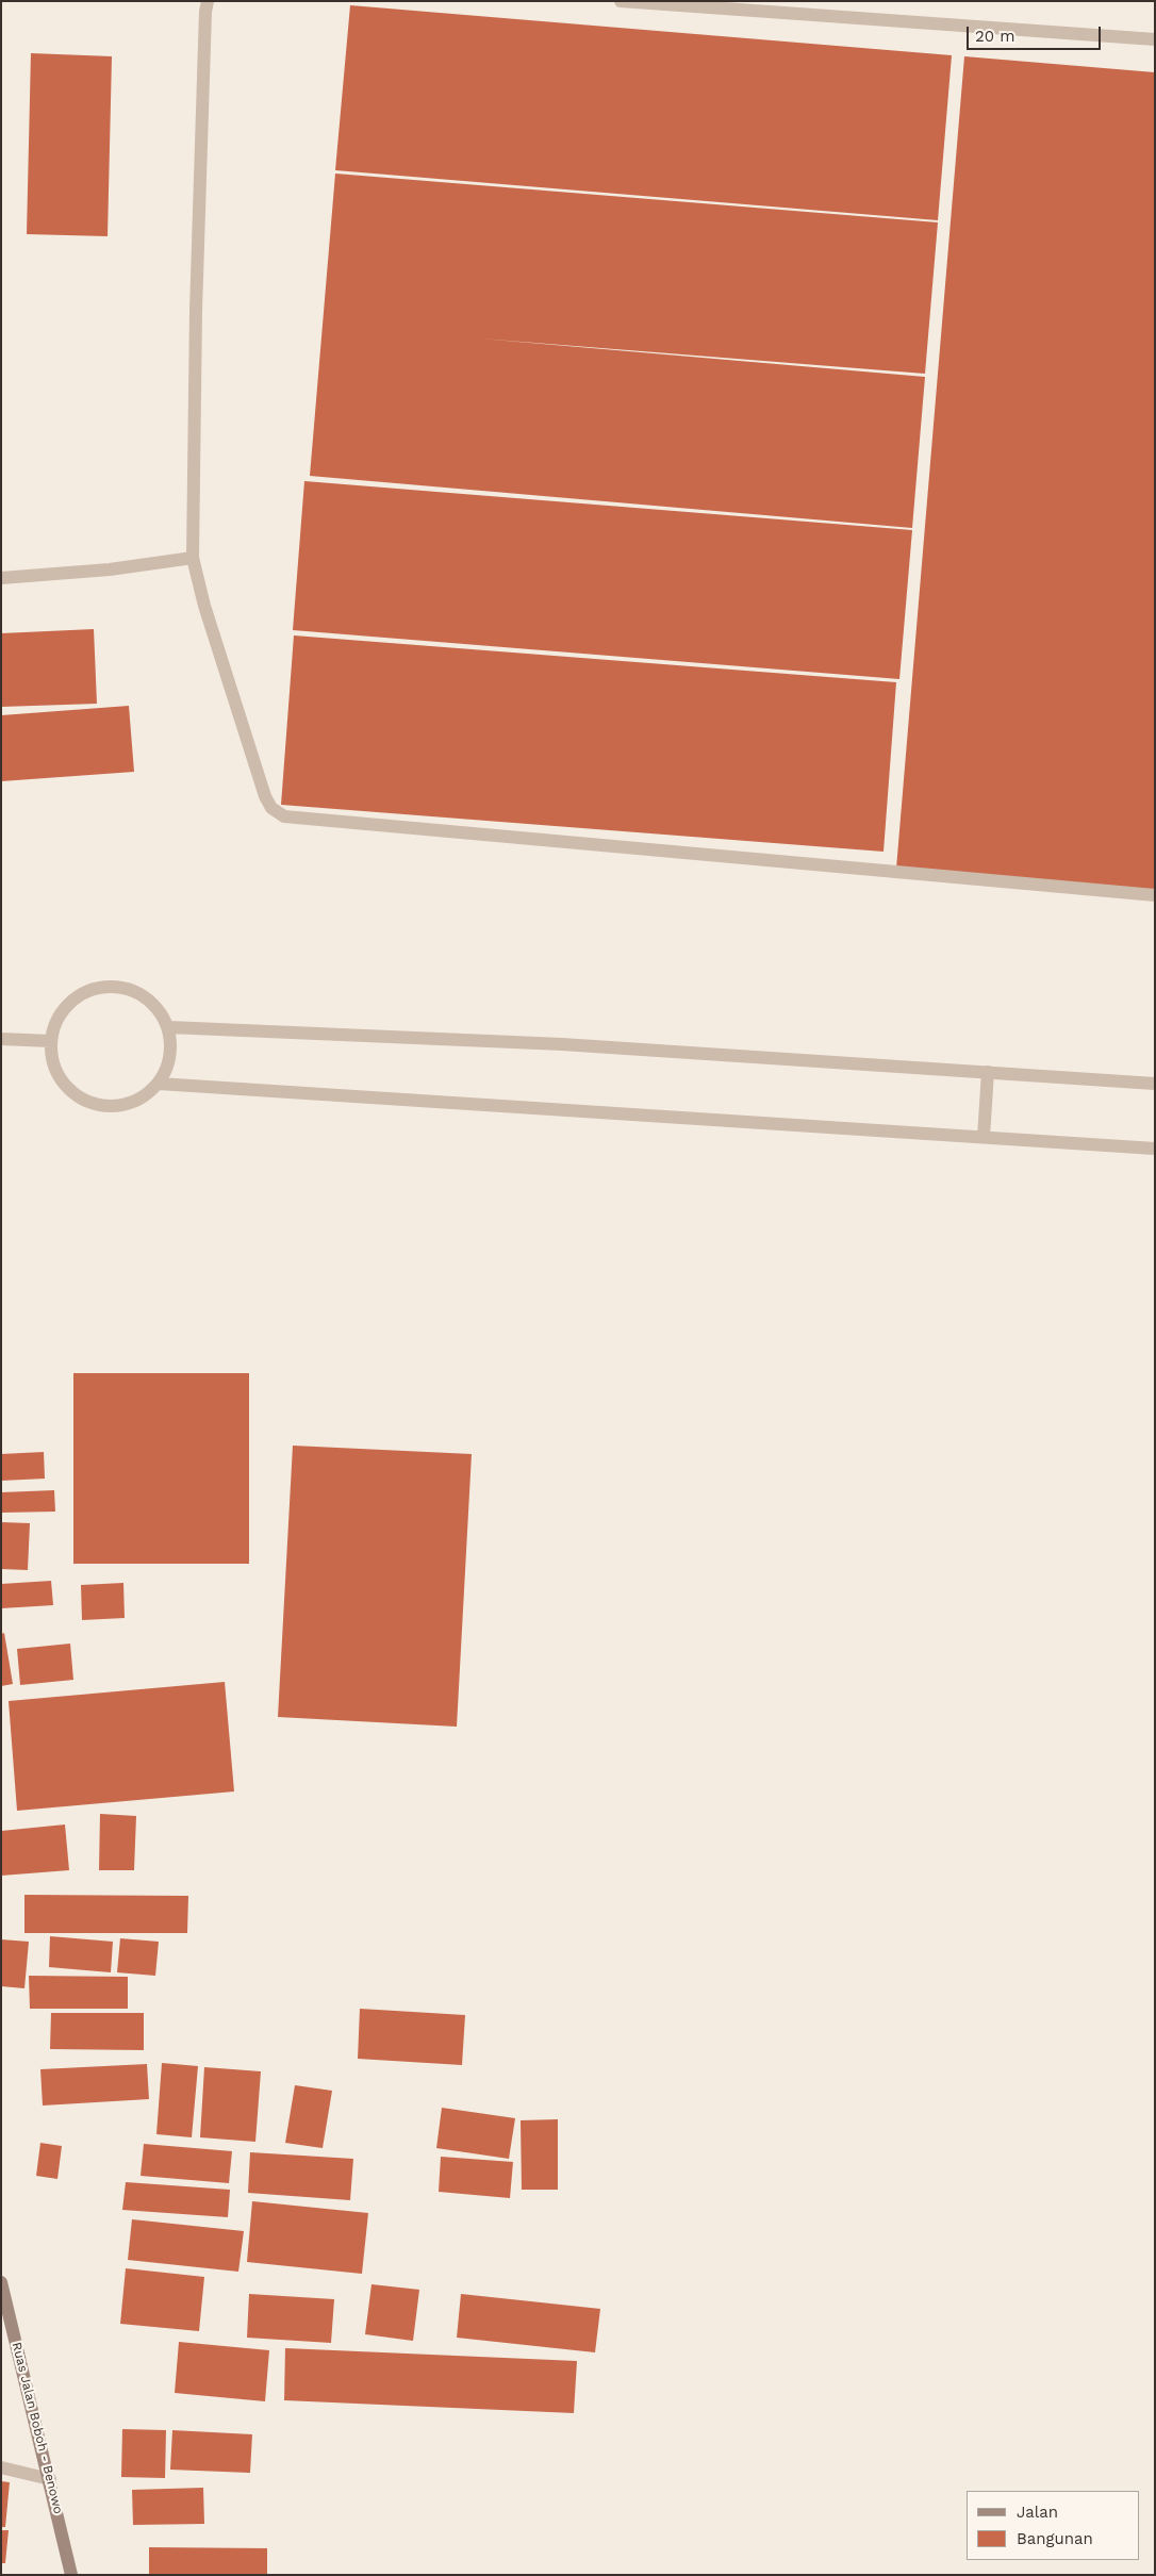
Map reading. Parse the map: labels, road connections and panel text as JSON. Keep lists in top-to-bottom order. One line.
{"streets":{"main road":["Ruas Jalan Boboh - Benowo"]},"legend":["Jalan","Bangunan"],"scale_bar":"20 m"}
